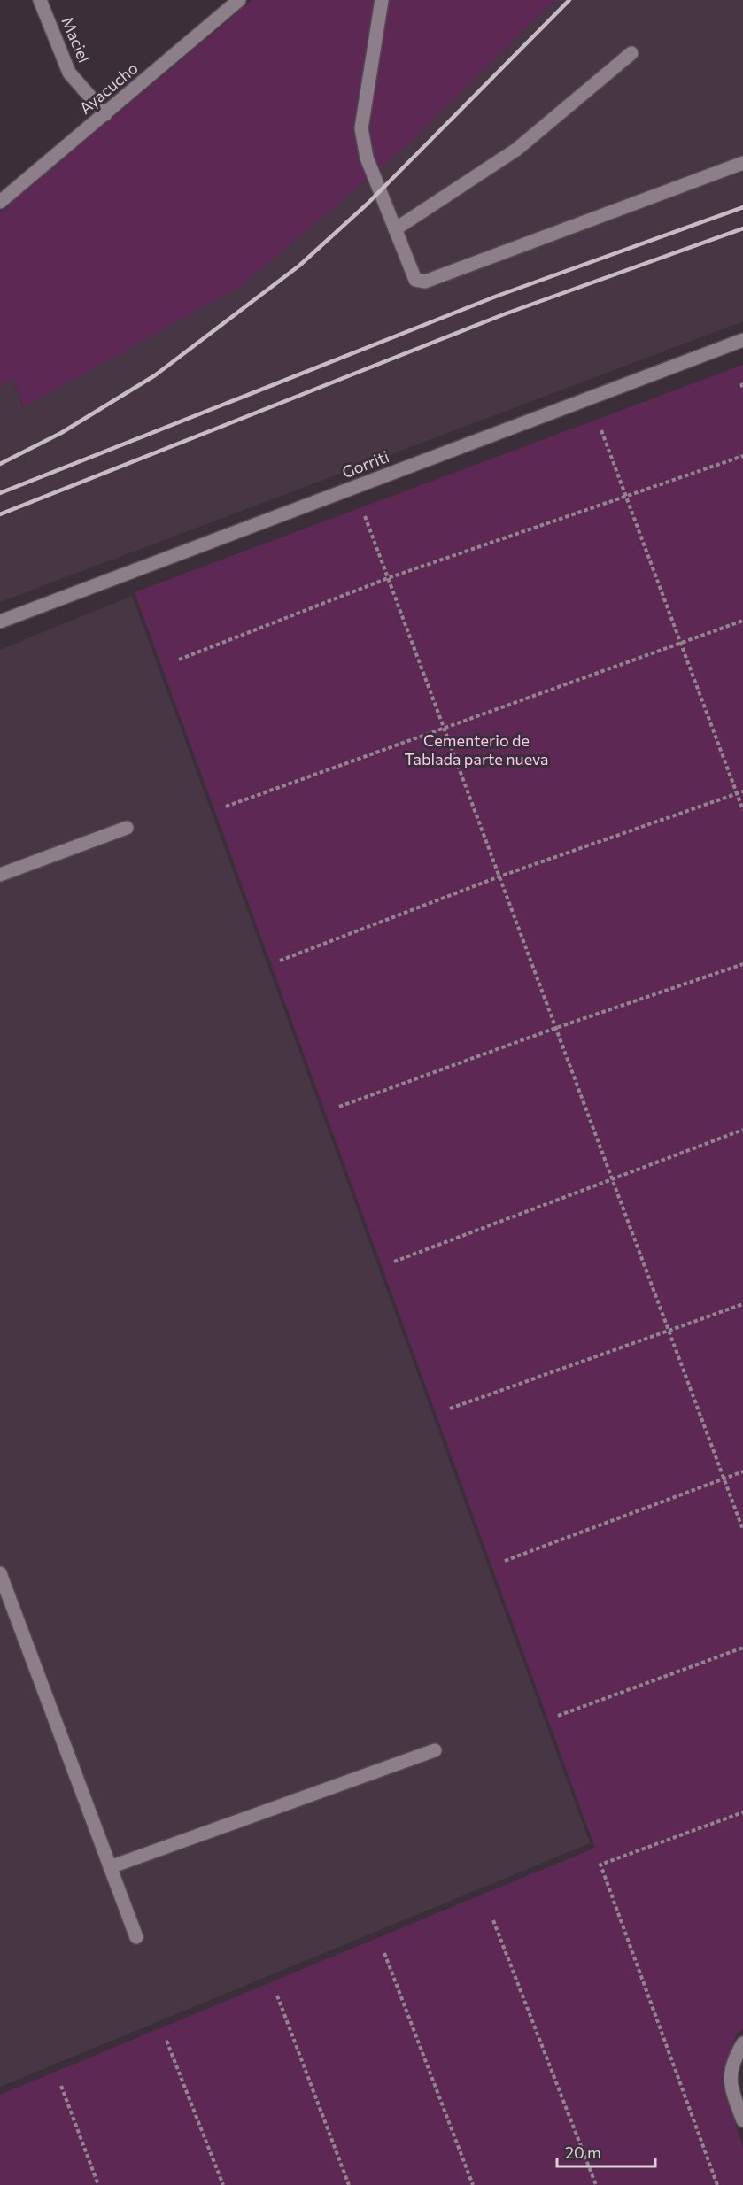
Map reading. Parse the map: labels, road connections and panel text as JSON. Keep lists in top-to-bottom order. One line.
{"streets":{"street":["Maciel","Ayacucho","Gorriti"]},"crossings":[["Maciel","Ayacucho"]],"parks":["Cementerio de Tablada parte nueva"],"scale_bar":"20 m"}
